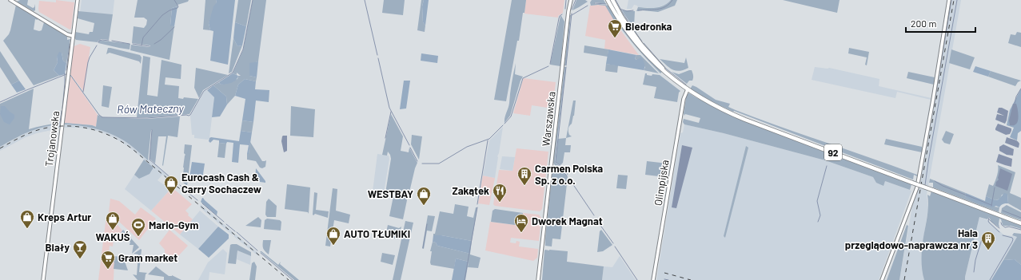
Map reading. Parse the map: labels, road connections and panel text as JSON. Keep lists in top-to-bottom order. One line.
{"streets":{"main road":["92"],"street":["Warszawska","Trojanowska","Olimpijska"]},"crossings":[["92","Olimpijska"]],"water":["Rów Mateczny"],"places":{"supermarket":["Biedronka","Gram market"],"building":["Carmen Polska Sp. z o.o.","Hala przeglądowo-naprawcza nr 3"],"shop":["Eurocash Cash & Carry Sochaczew","WESTBAY","Kreps Artur","WAKUŚ","AUTO TŁUMIKI"],"restaurant":["Zakątek"],"hotel":["Dworek Magnat"],"sports":["Mario-Gym"],"bar":["Biały"]},"scale_bar":"200 m"}
